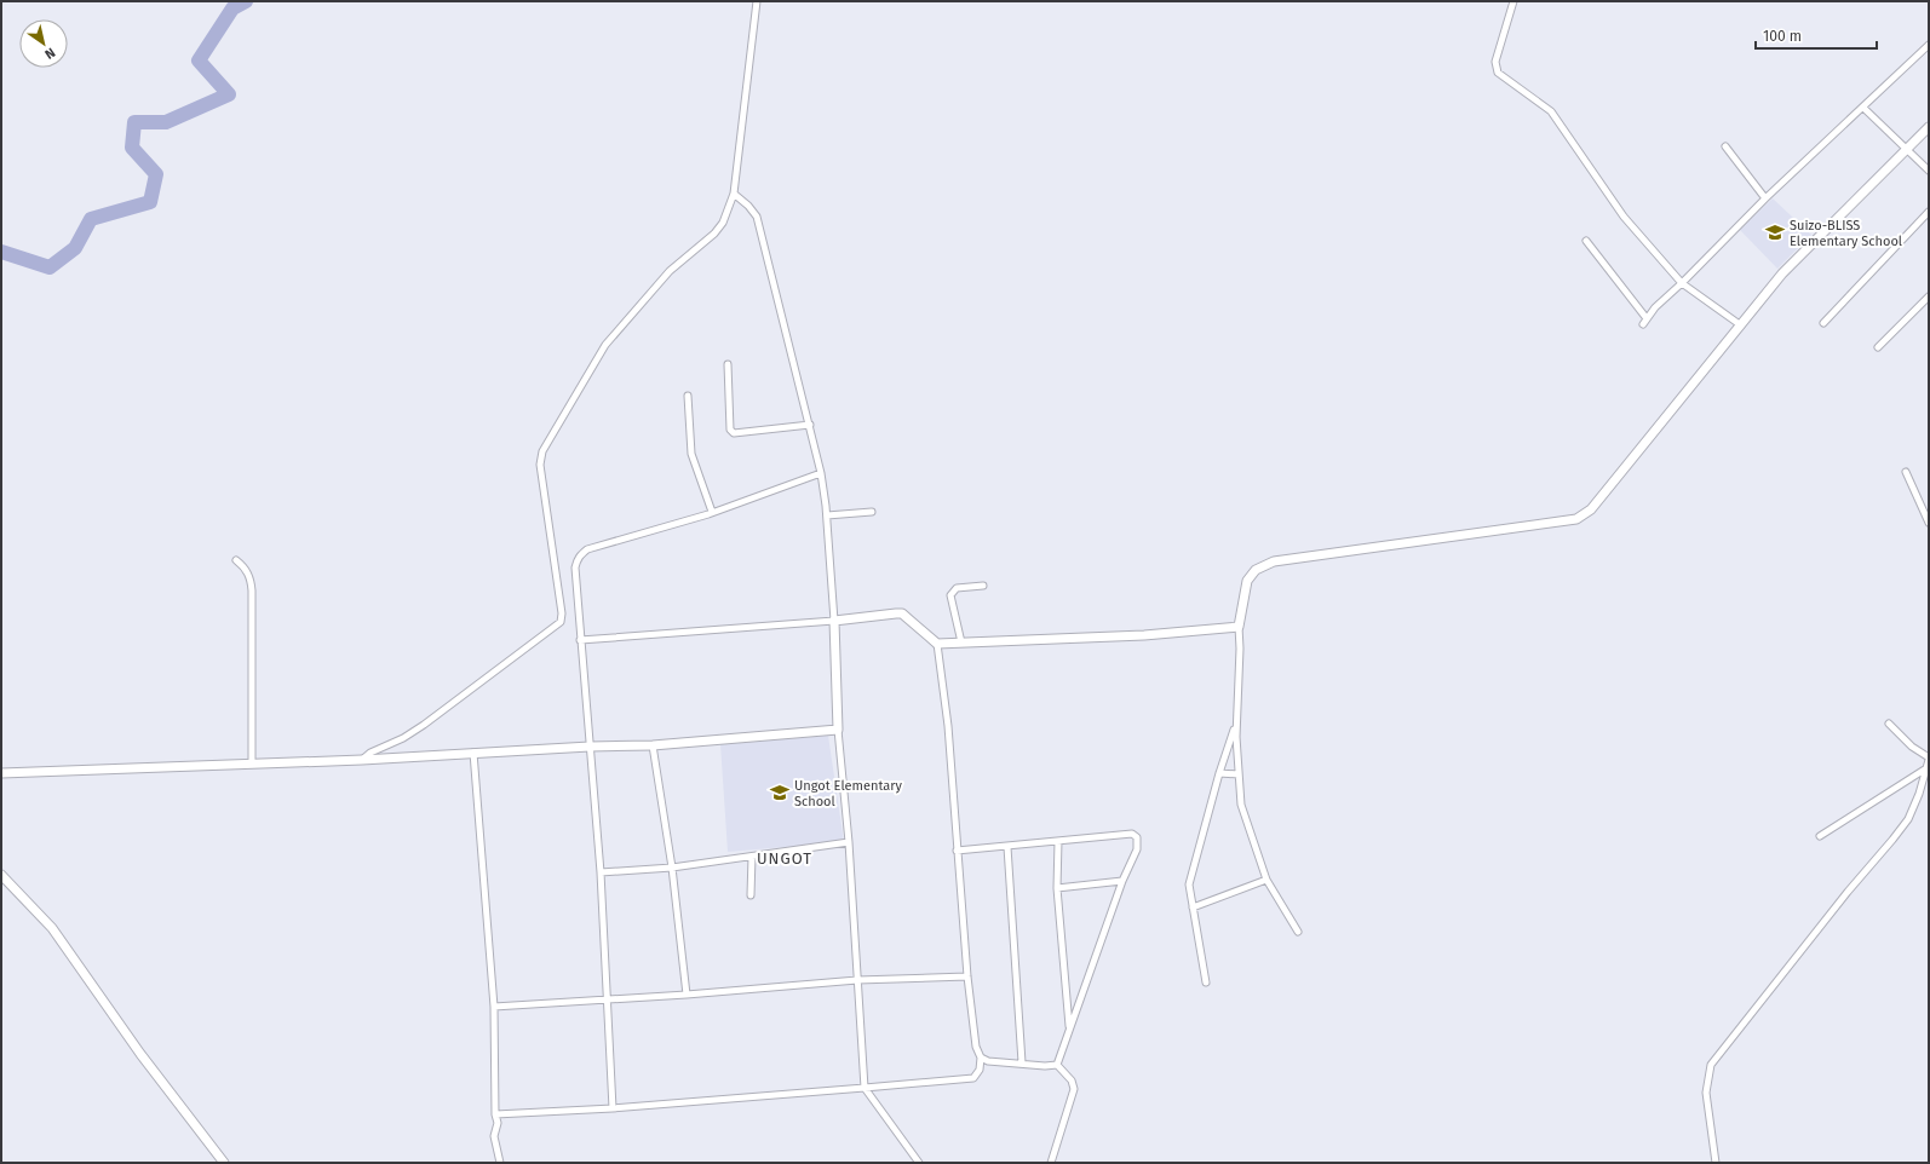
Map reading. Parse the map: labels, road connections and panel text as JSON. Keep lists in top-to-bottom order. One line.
{"districts":["UNGOT"],"places":{"school or university":["Suizo-BLISS Elementary School","Ungot Elementary School"]},"scale_bar":"100 m","north":"bottom right"}
